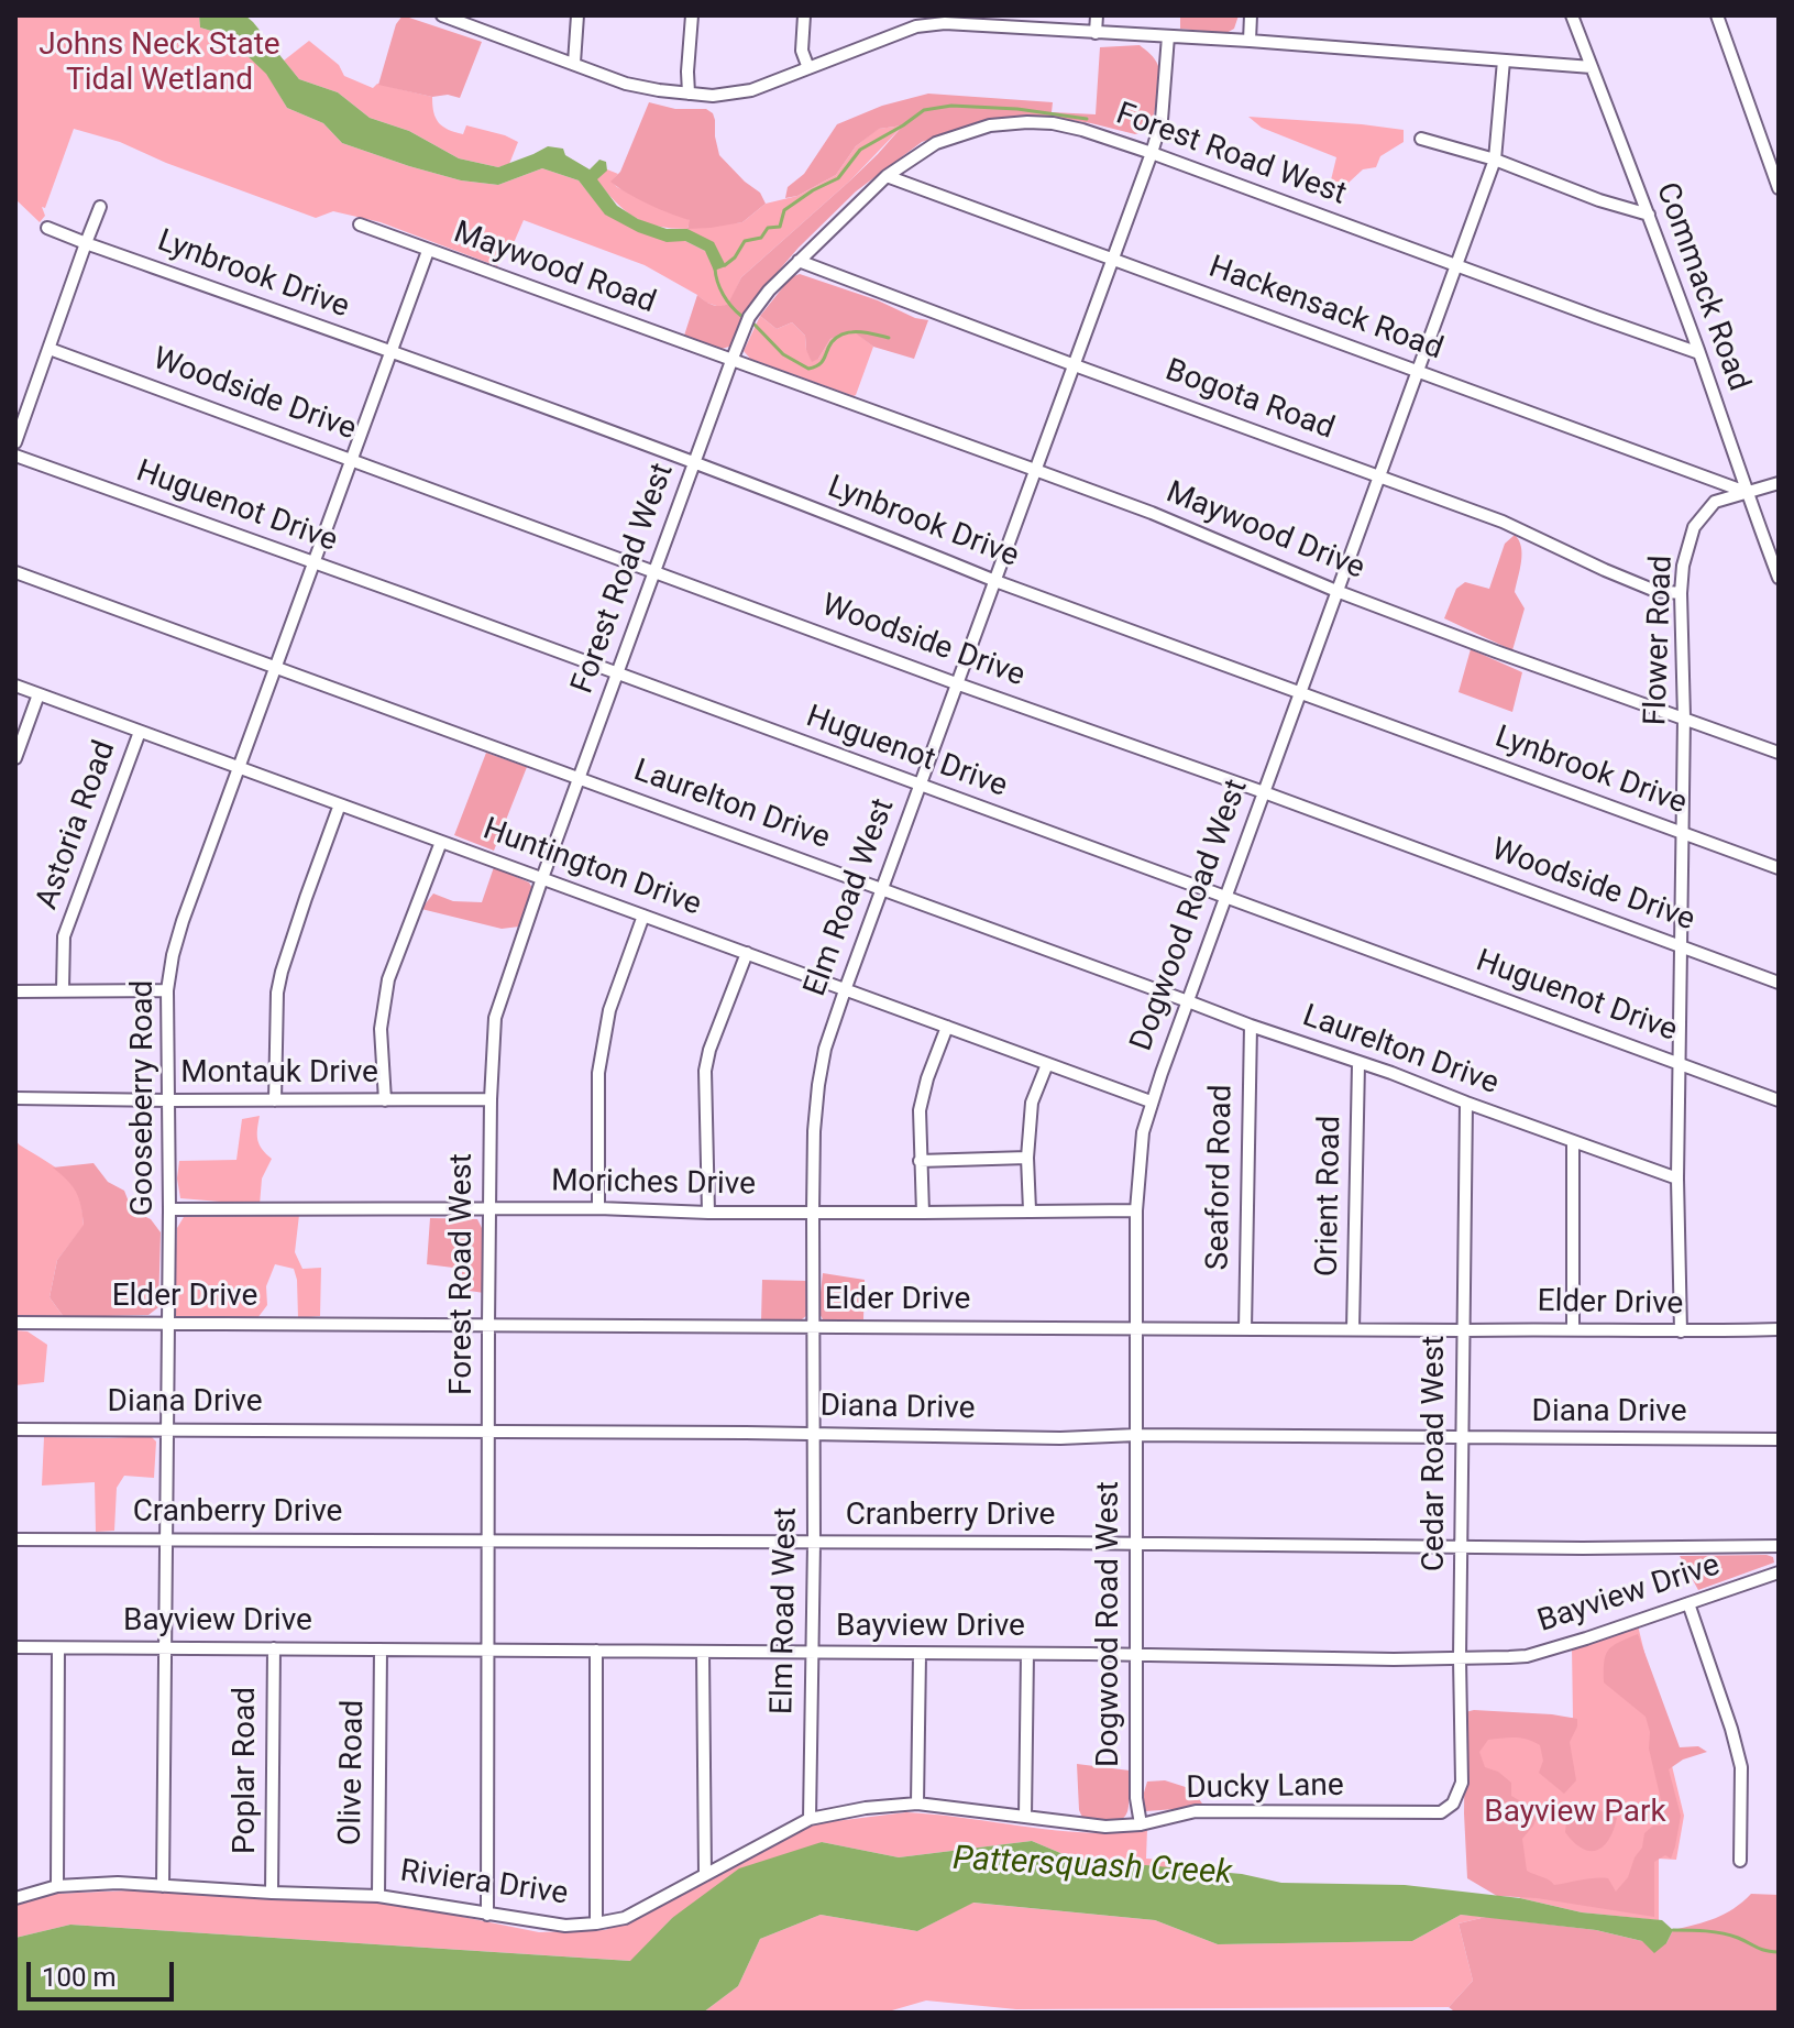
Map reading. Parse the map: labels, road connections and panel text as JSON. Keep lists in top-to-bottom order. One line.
{"streets":{"street":["Forest Road West","Maywood Road","Lynbrook Drive","Commack Road","Hackensack Road","Woodside Drive","Bogota Road","Huguenot Drive","Maywood Drive","Flower Road","Laurelton Drive","Astoria Road","Huntington Drive","Elm Road West","Dogwood Road West","Montauk Drive","Gooseberry Road","Seaford Road","Moriches Drive","Orient Road","Elder Drive","Diana Drive","Cedar Road West","Cranberry Drive","Bayview Drive","Poplar Road","Olive Road","Ducky Lane","Riviera Drive"]},"crossings":[["Forest Road West","Maywood Road"],["Forest Road West","Lynbrook Drive"],["Forest Road West","Commack Road"],["Forest Road West","Hackensack Road"],["Forest Road West","Woodside Drive"],["Forest Road West","Bogota Road"],["Forest Road West","Huguenot Drive"],["Forest Road West","Maywood Drive"],["Forest Road West","Laurelton Drive"],["Forest Road West","Huntington Drive"],["Forest Road West","Elm Road West"],["Forest Road West","Dogwood Road West"],["Forest Road West","Montauk Drive"],["Forest Road West","Moriches Drive"],["Forest Road West","Elder Drive"],["Forest Road West","Diana Drive"],["Forest Road West","Cranberry Drive"],["Forest Road West","Bayview Drive"],["Forest Road West","Riviera Drive"],["Maywood Road","Maywood Drive"],["Maywood Road","Gooseberry Road"],["Lynbrook Drive","Flower Road"],["Lynbrook Drive","Elm Road West"],["Lynbrook Drive","Dogwood Road West"],["Lynbrook Drive","Gooseberry Road"],["Commack Road","Hackensack Road"],["Commack Road","Flower Road"],["Hackensack Road","Flower Road"],["Hackensack Road","Elm Road West"],["Hackensack Road","Dogwood Road West"],["Woodside Drive","Flower Road"],["Woodside Drive","Elm Road West"],["Woodside Drive","Dogwood Road West"],["Woodside Drive","Gooseberry Road"],["Bogota Road","Flower Road"],["Bogota Road","Elm Road West"],["Bogota Road","Dogwood Road West"],["Huguenot Drive","Flower Road"],["Huguenot Drive","Elm Road West"],["Huguenot Drive","Dogwood Road West"],["Huguenot Drive","Gooseberry Road"],["Maywood Drive","Flower Road"],["Maywood Drive","Elm Road West"],["Maywood Drive","Dogwood Road West"],["Flower Road","Laurelton Drive"],["Flower Road","Elder Drive"],["Laurelton Drive","Elm Road West"],["Laurelton Drive","Dogwood Road West"],["Laurelton Drive","Gooseberry Road"],["Laurelton Drive","Seaford Road"],["Laurelton Drive","Orient Road"],["Laurelton Drive","Cedar Road West"],["Astoria Road","Huntington Drive"],["Huntington Drive","Elm Road West"],["Huntington Drive","Dogwood Road West"],["Huntington Drive","Gooseberry Road"],["Elm Road West","Moriches Drive"],["Elm Road West","Elder Drive"],["Elm Road West","Diana Drive"],["Elm Road West","Cranberry Drive"],["Elm Road West","Bayview Drive"],["Elm Road West","Riviera Drive"],["Dogwood Road West","Moriches Drive"],["Dogwood Road West","Elder Drive"],["Dogwood Road West","Diana Drive"],["Dogwood Road West","Cranberry Drive"],["Dogwood Road West","Bayview Drive"],["Dogwood Road West","Ducky Lane"],["Montauk Drive","Gooseberry Road"],["Gooseberry Road","Moriches Drive"],["Gooseberry Road","Elder Drive"],["Gooseberry Road","Diana Drive"],["Gooseberry Road","Cranberry Drive"],["Gooseberry Road","Bayview Drive"],["Gooseberry Road","Riviera Drive"],["Seaford Road","Elder Drive"],["Orient Road","Elder Drive"],["Elder Drive","Cedar Road West"],["Diana Drive","Cedar Road West"],["Cedar Road West","Cranberry Drive"],["Cedar Road West","Bayview Drive"],["Cedar Road West","Ducky Lane"],["Bayview Drive","Poplar Road"],["Bayview Drive","Olive Road"],["Poplar Road","Riviera Drive"],["Olive Road","Riviera Drive"],["Ducky Lane","Riviera Drive"]],"water":["Pattersquash Creek"],"parks":["Johns Neck State Tidal Wetland","Bayview Park"],"scale_bar":"100 m"}
